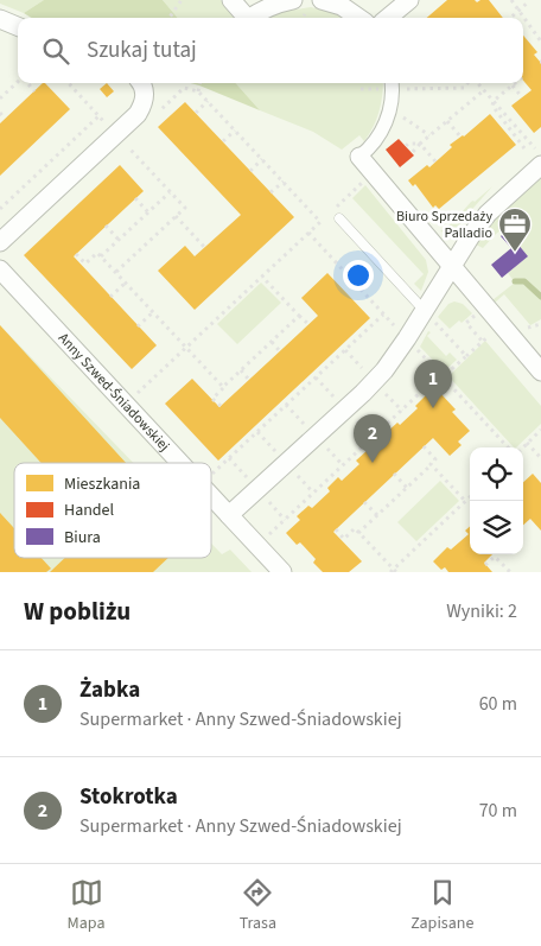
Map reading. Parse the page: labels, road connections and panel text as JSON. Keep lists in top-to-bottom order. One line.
{"streets":{"street":["Anny Szwed-Śniadowskiej"]},"places":{"office":["Biuro Sprzedaży Palladio"]},"legend":["Mieszkania","Handel","Biura"],"page":{"search":"Szukaj tutaj","pins":["1","2"],"heading":["W pobliżu","Wyniki: 2"],"list":[{"mark":"1","name":"Żabka","note":"Supermarket · Anny Szwed-Śniadowskiej","value":"60 m"},{"mark":"2","name":"Stokrotka","note":"Supermarket · Anny Szwed-Śniadowskiej","value":"70 m"}],"nav":["Mapa","Trasa","Zapisane"]}}
